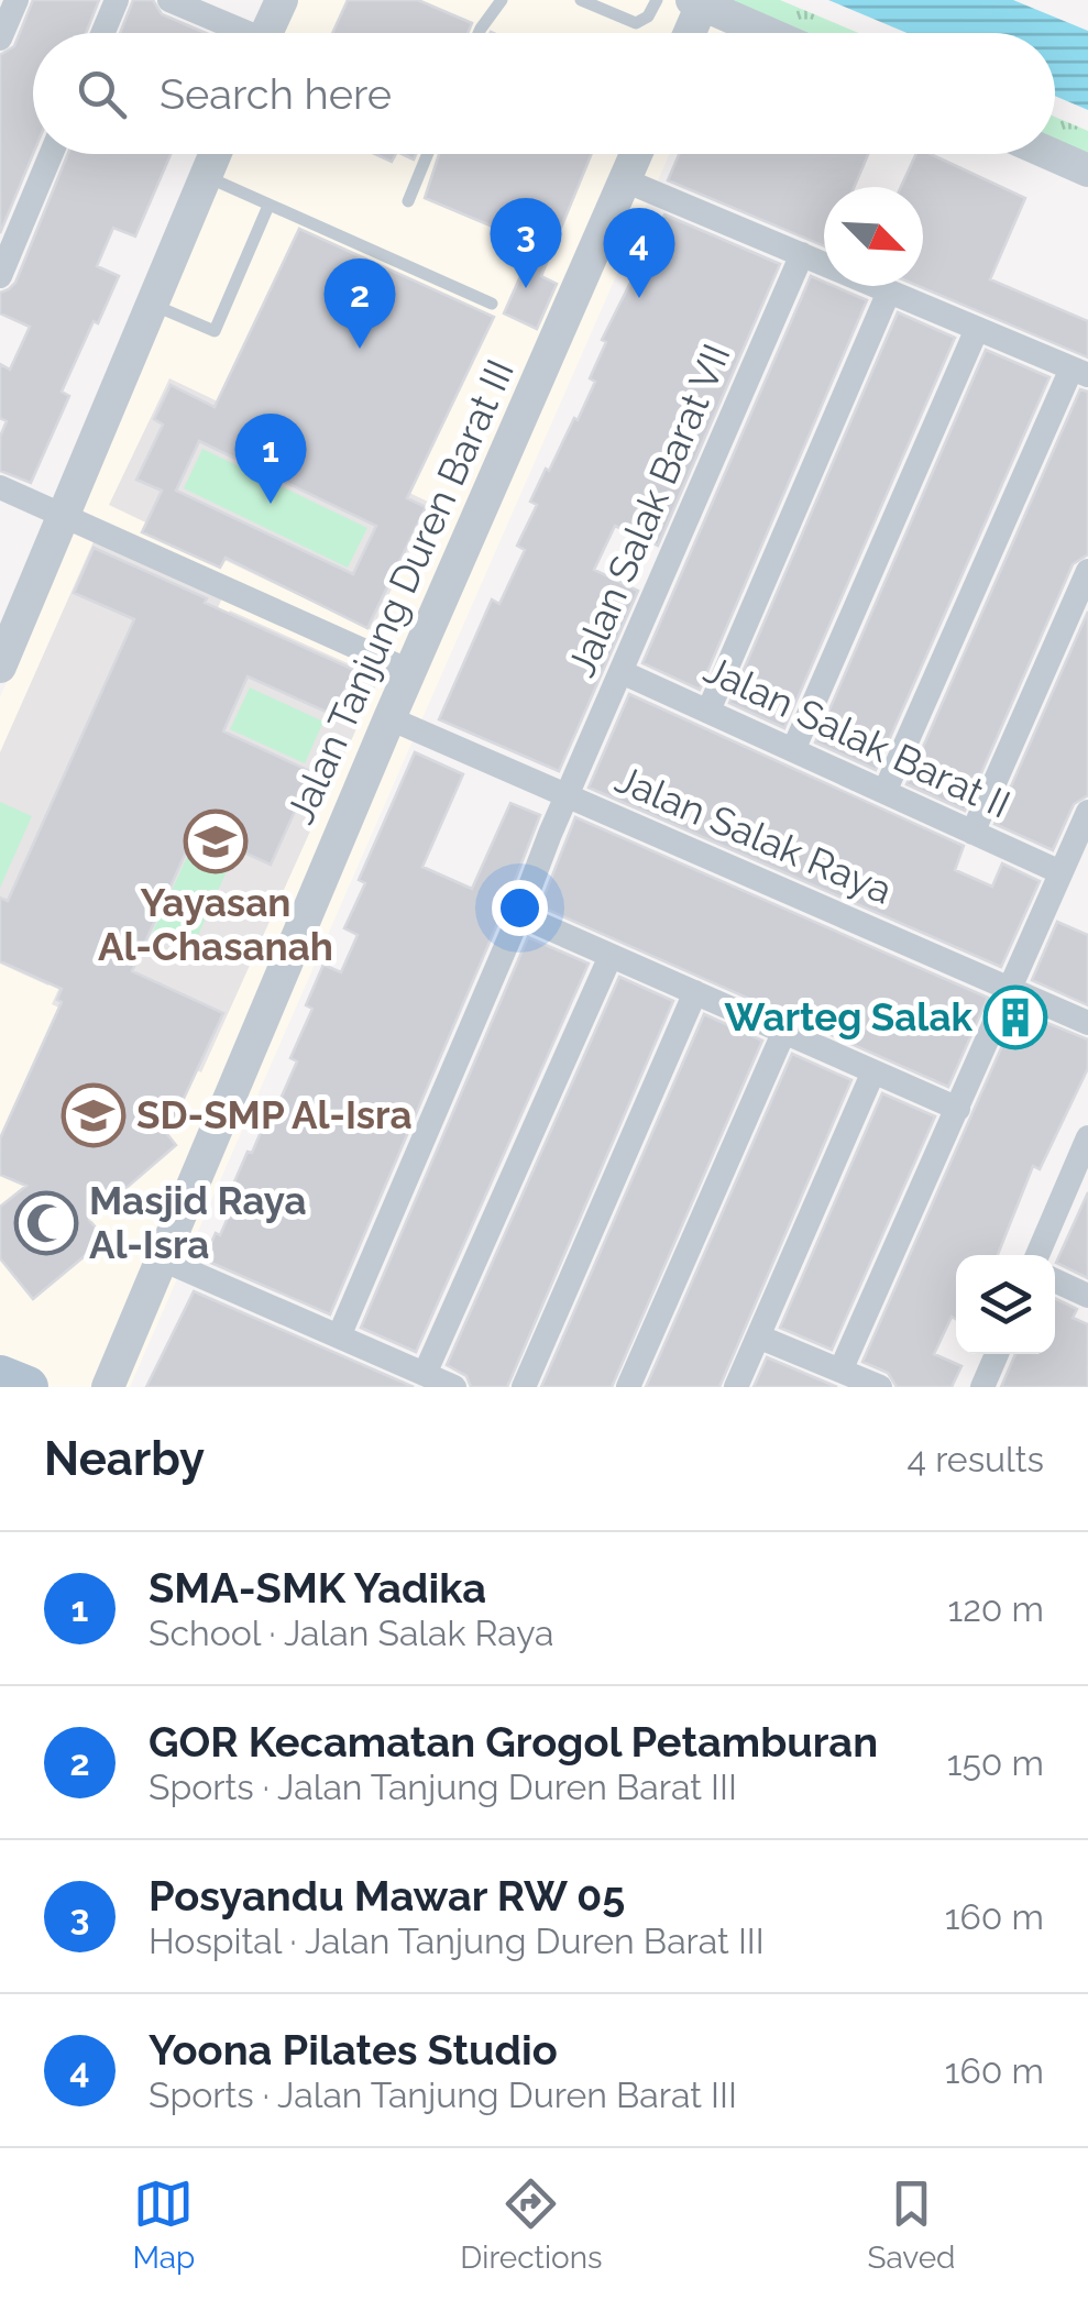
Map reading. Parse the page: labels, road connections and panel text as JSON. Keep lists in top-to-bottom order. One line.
{"streets":{"street":["Jalan Salak Barat VII","Jalan Tanjung Duren Barat III","Jalan Salak Barat II","Jalan Salak Raya"]},"crossings":[["Jalan Salak Barat VII","Jalan Salak Barat II"],["Jalan Salak Barat VII","Jalan Salak Raya"],["Jalan Tanjung Duren Barat III","Jalan Salak Raya"]],"places":{"school or university":["Yayasan Al-Chasanah","SD-SMP Al-Isra"],"building":["Warteg Salak"],"mosque":["Masjid Raya Al-Isra"]},"north":"bottom right","page":{"search":"Search here","pins":["3","4","2","1"],"heading":["Nearby","4 results"],"list":[{"mark":"1","name":"SMA-SMK Yadika","note":"School · Jalan Salak Raya","value":"120 m"},{"mark":"2","name":"GOR Kecamatan Grogol Petamburan","note":"Sports · Jalan Tanjung Duren Barat III","value":"150 m"},{"mark":"3","name":"Posyandu Mawar RW 05","note":"Hospital · Jalan Tanjung Duren Barat III","value":"160 m"},{"mark":"4","name":"Yoona Pilates Studio","note":"Sports · Jalan Tanjung Duren Barat III","value":"160 m"}],"nav":["Map","Directions","Saved"]}}
